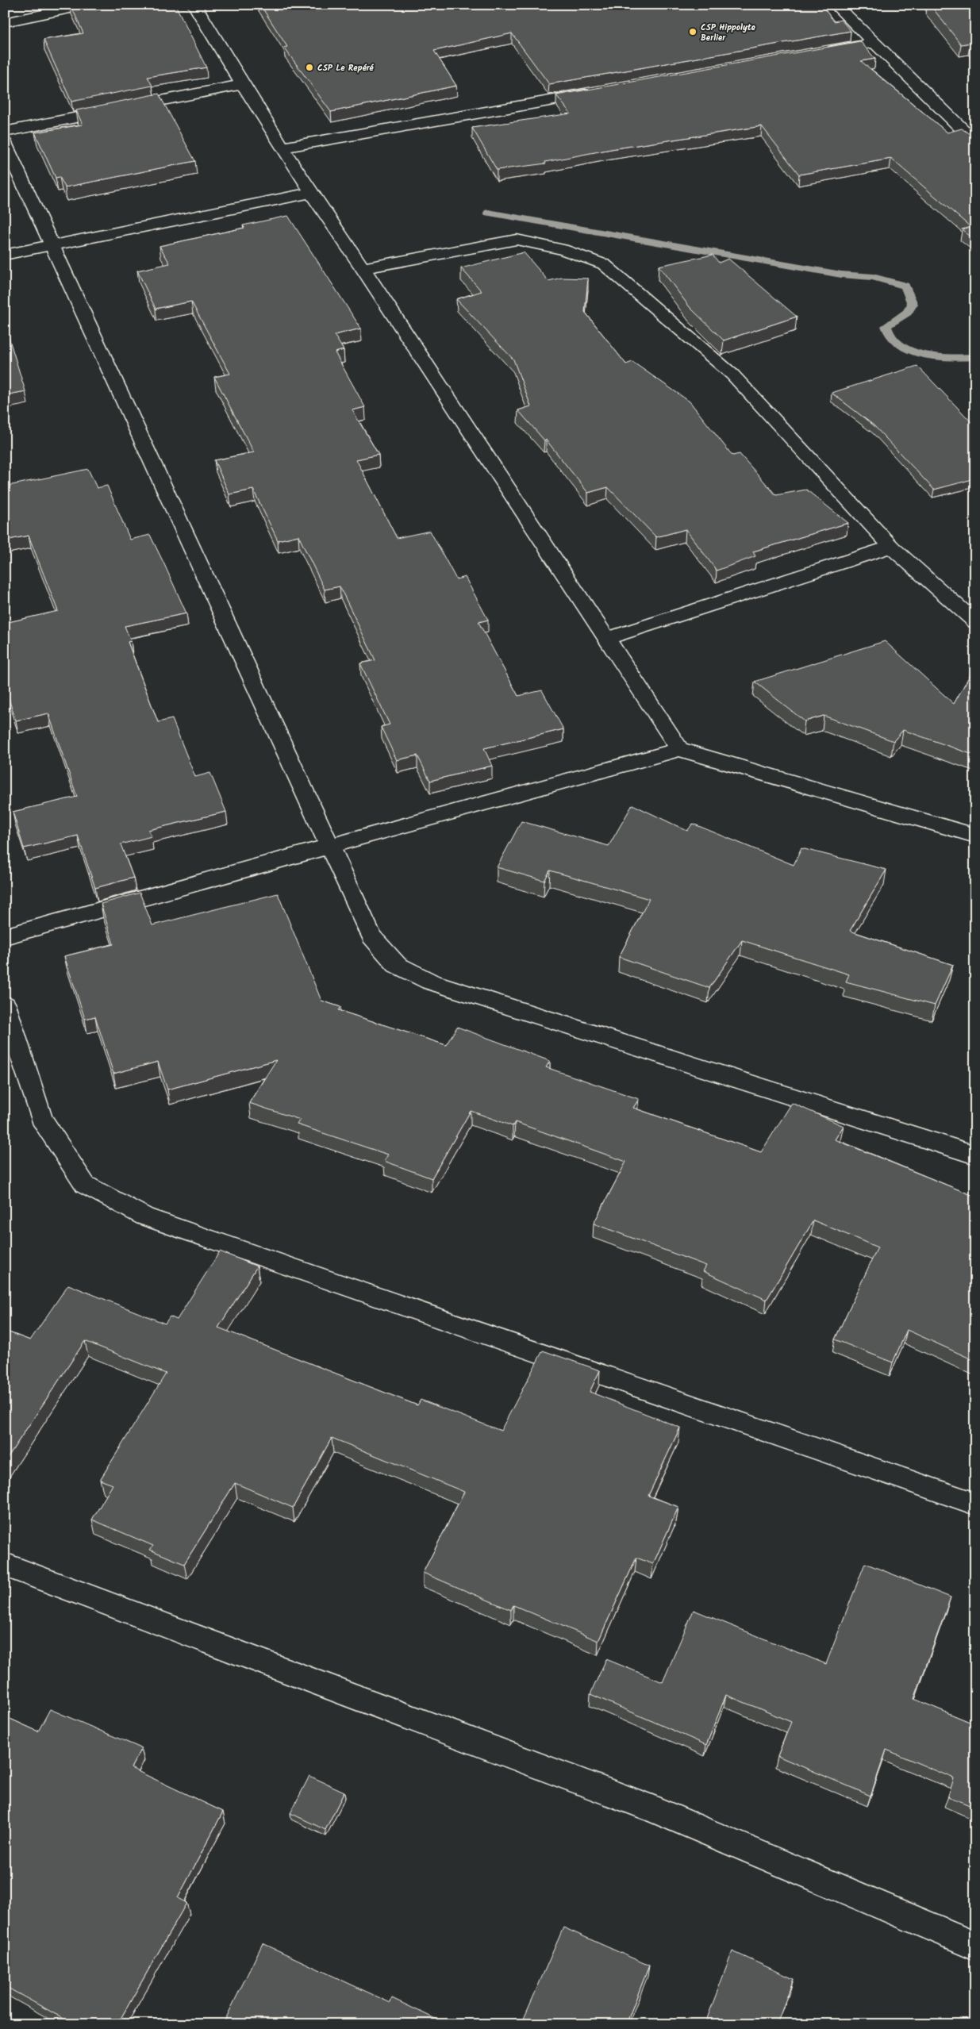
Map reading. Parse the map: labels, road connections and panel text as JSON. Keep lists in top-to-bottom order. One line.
{"places":["CSP Hippolyte Berlier","CSP Le Repéré"]}
